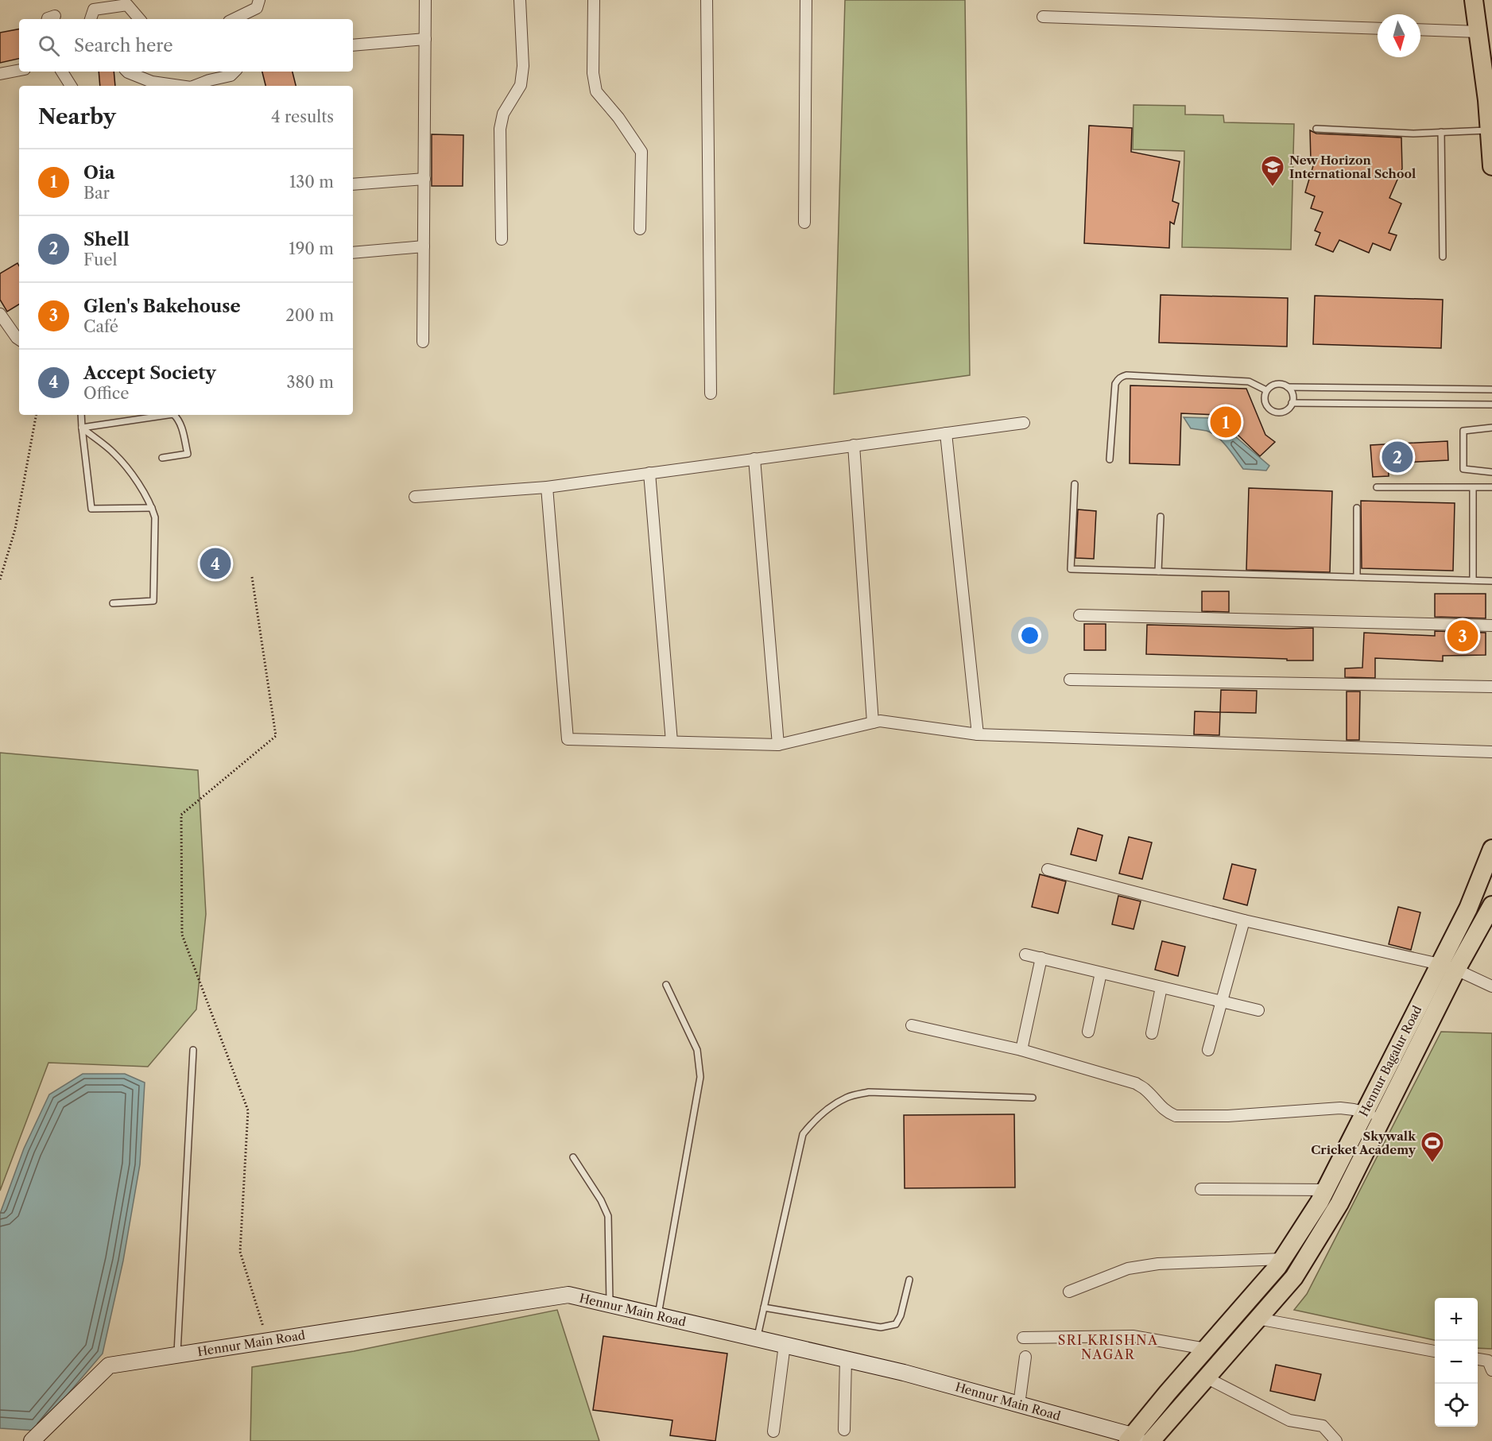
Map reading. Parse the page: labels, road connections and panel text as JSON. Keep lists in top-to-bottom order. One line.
{"streets":{"main road":["Hennur Bagalur Road","Hennur Main Road"]},"crossings":[["Hennur Bagalur Road","Hennur Main Road"]],"districts":["SRI KRISHNA NAGAR"],"places":{"school or university":["New Horizon International School"],"sports":["Skywalk Cricket Academy"]},"north":"bottom","page":{"search":"Search here","heading":["Nearby","4 results"],"list":[{"mark":"1","name":"Oia","note":"Bar","value":"130 m"},{"mark":"2","name":"Shell","note":"Fuel","value":"190 m"},{"mark":"3","name":"Glen's Bakehouse","note":"Café","value":"200 m"},{"mark":"4","name":"Accept Society","note":"Office","value":"380 m"}],"pins":["1","2","4","3"],"map_buttons":["+","−"]}}
